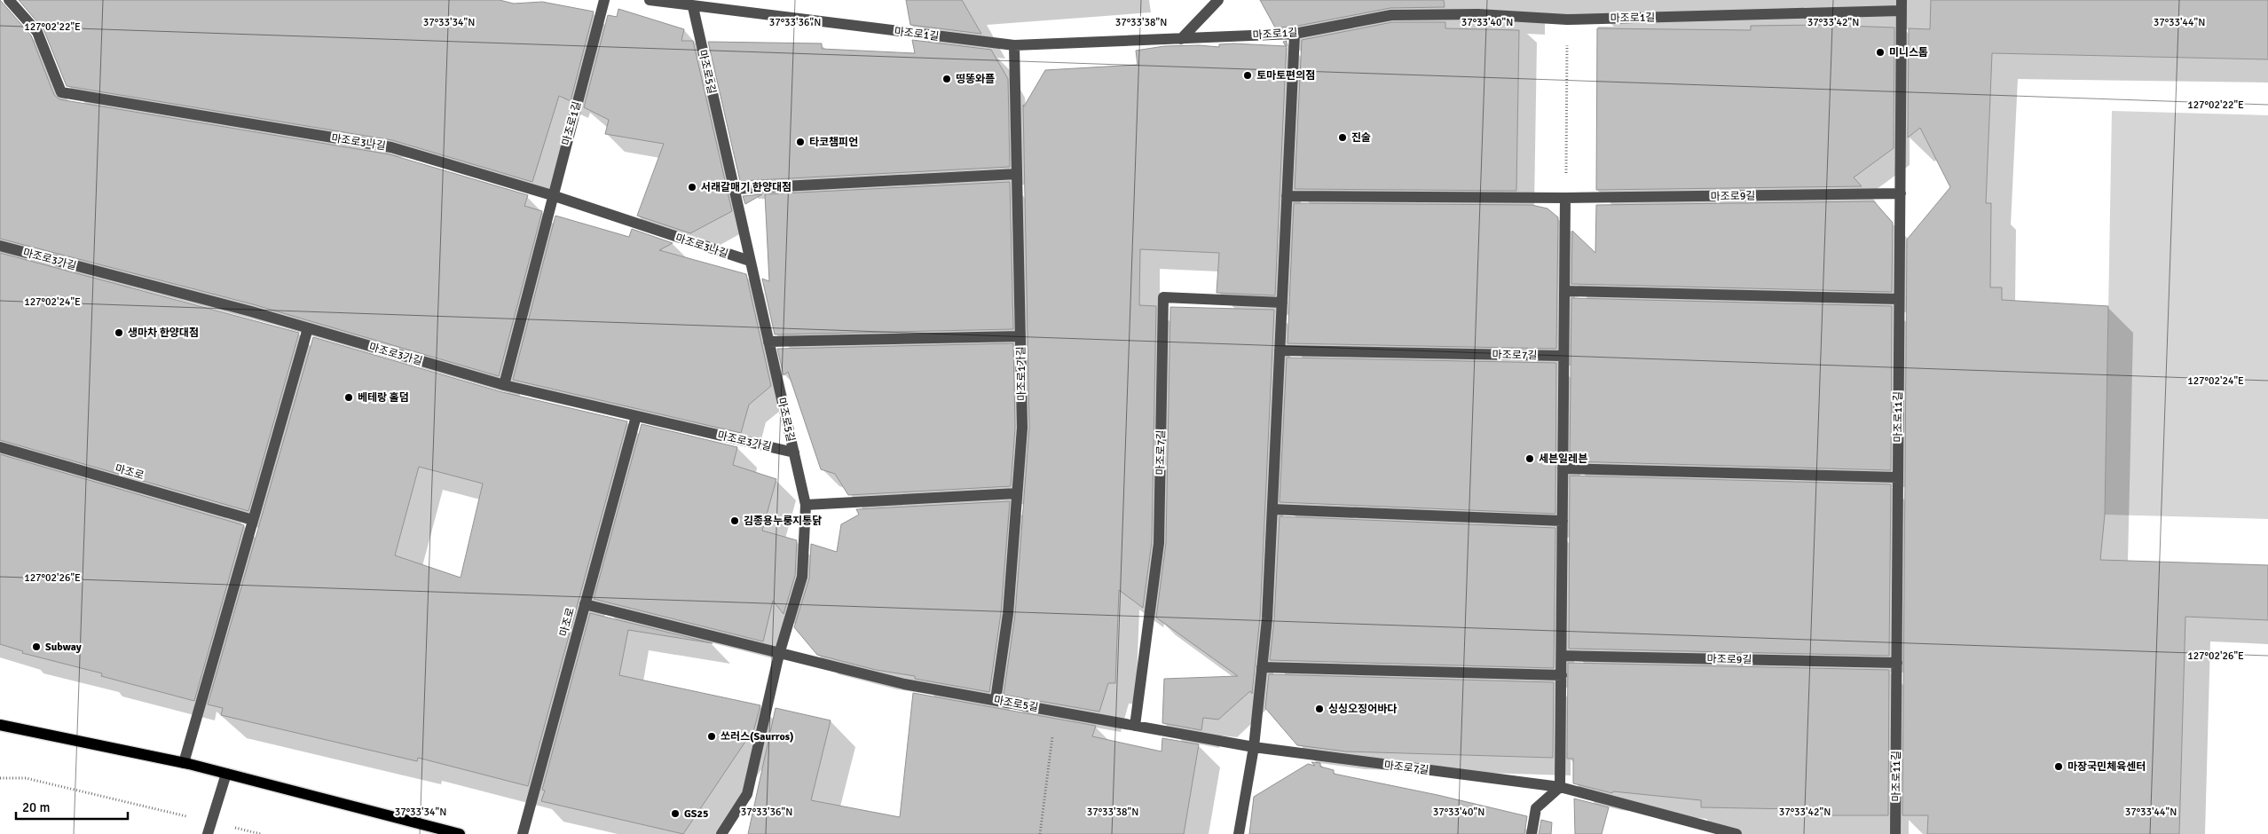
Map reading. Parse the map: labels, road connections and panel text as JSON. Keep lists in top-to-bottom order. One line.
{"streets":{"street":["마조로1길","마조로5길","마조로3나길","마조로9길","마조로3가길","마조로7길","마조로1가길","마조로11길","마조로"]},"crossings":[["마조로1길","마조로5길"],["마조로1길","마조로3나길"],["마조로1길","마조로3가길"],["마조로1길","마조로1가길"],["마조로1길","마조로11길"],["마조로5길","마조로3나길"],["마조로5길","마조로3가길"],["마조로5길","마조로7길"],["마조로5길","마조로1가길"],["마조로5길","마조로"],["마조로9길","마조로11길"],["마조로3가길","마조로"]],"places":["미니스톱","토마토편의점","띵똥와플","진술","타코챔피언","서래갈매기 한양대점","생마차 한양대점","베테랑 홀덤","세븐일레븐","김종용누룽지통닭","Subway","싱싱오징어바다","쏘러스(Saurros)","마장국민체육센터","GS25"],"scale_bar":"20 m","coordinates":["37°33'34\"N","37°33'36\"N","37°33'38\"N","37°33'40\"N","37°33'42\"N","37°33'44\"N","127°02'22\"E","127°02'24\"E","127°02'26\"E"]}
